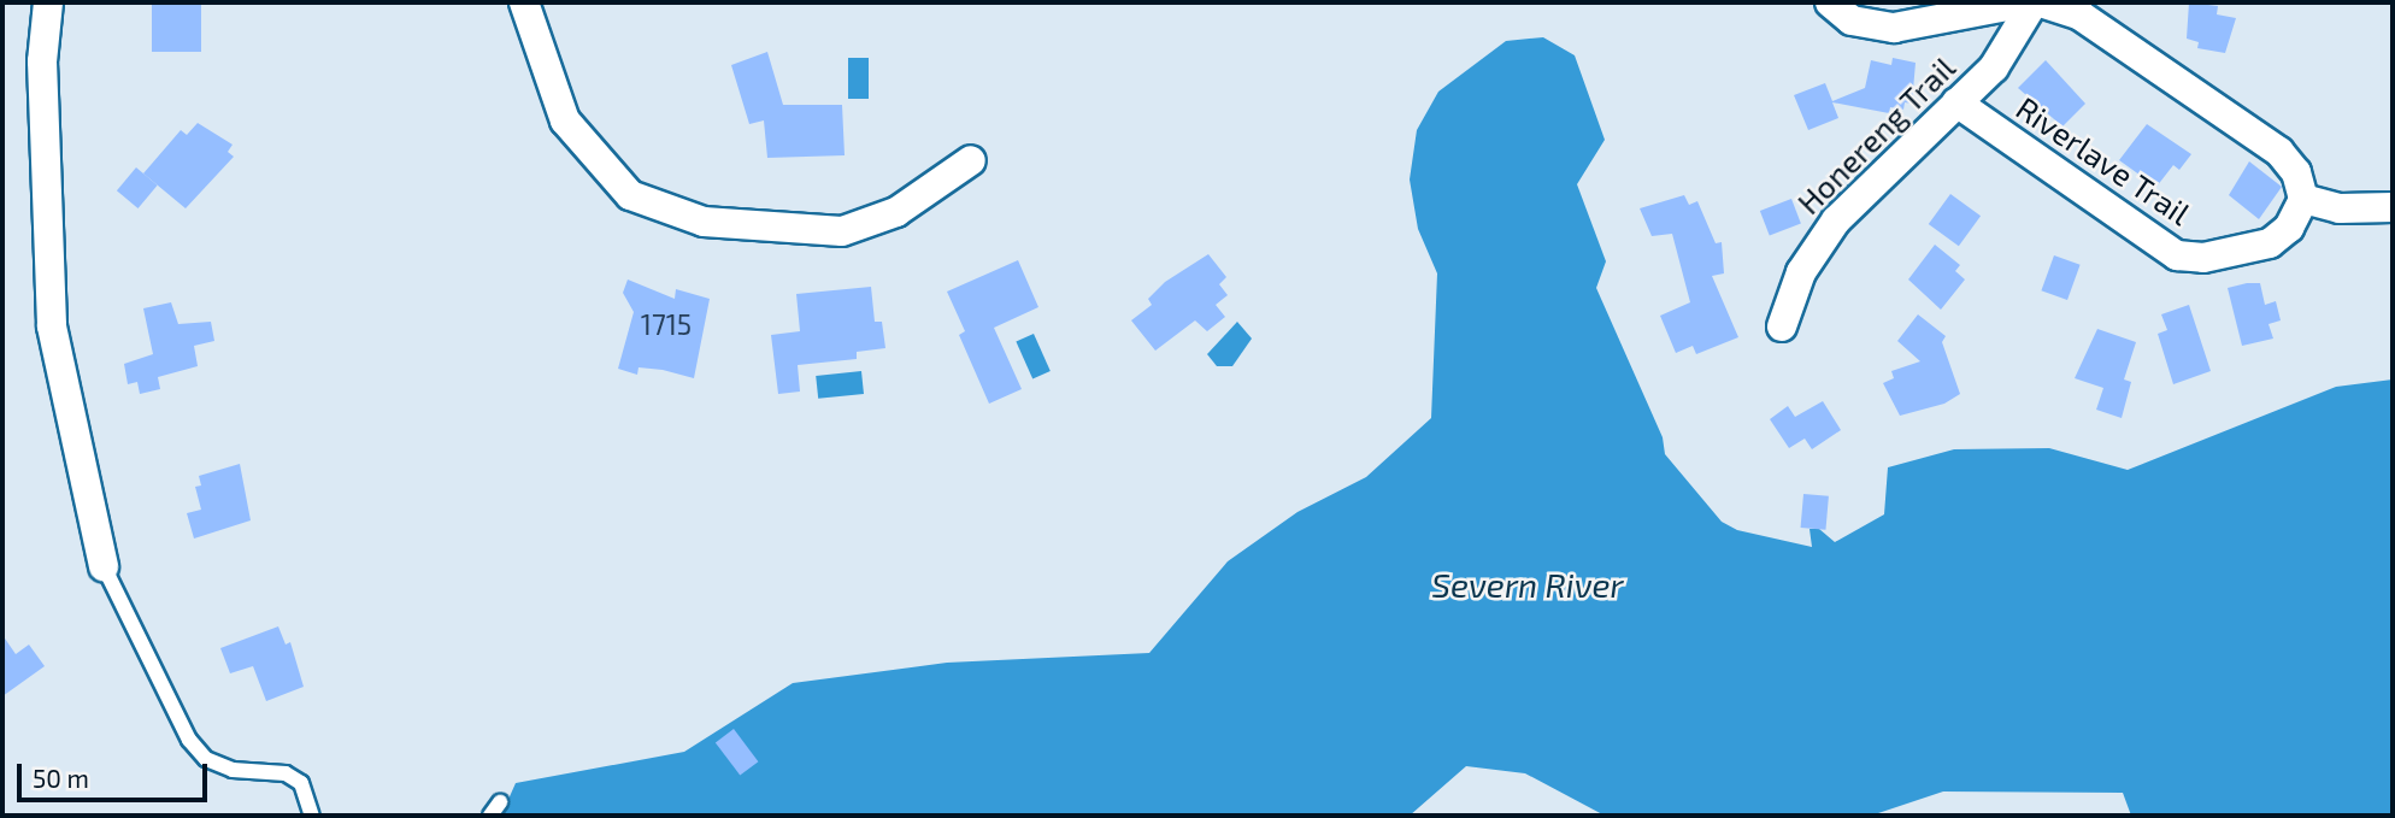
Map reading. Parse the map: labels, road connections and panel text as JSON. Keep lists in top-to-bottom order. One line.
{"streets":{"street":["Honereng Trail","Riverlave Trail"]},"crossings":[["Honereng Trail","Riverlave Trail"]],"water":["Severn River"],"house_numbers":["1715"],"scale_bar":"50 m"}
